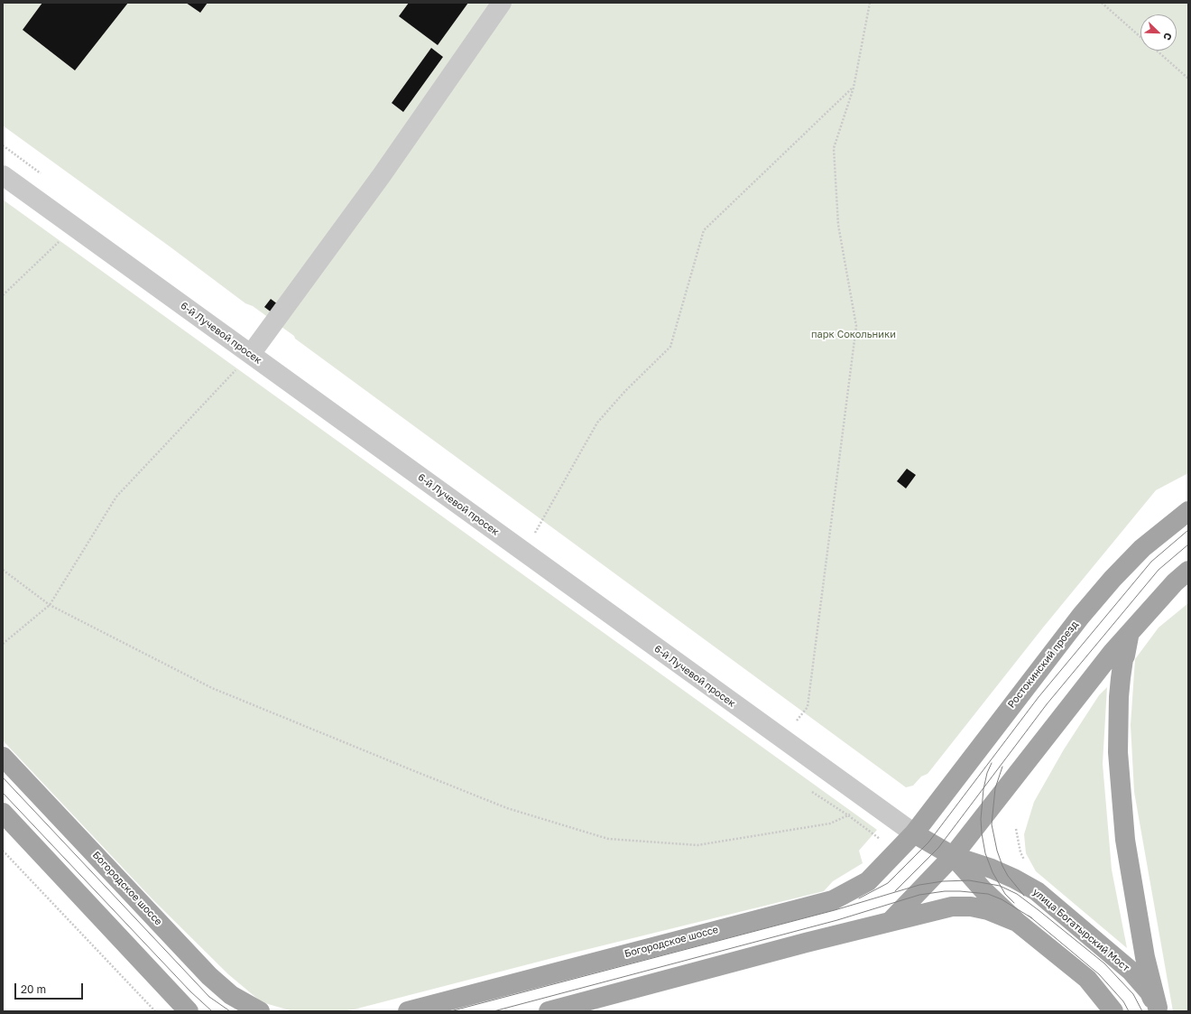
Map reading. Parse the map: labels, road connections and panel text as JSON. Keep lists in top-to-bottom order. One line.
{"streets":{"main road":["Ростокинский проезд","Богородское шоссе","улица Богатырский Мост"],"street":["6-й Лучевой просек"]},"crossings":[["6-й Лучевой просек","Ростокинский проезд"],["6-й Лучевой просек","Богородское шоссе"],["Ростокинский проезд","Богородское шоссе"]],"parks":["парк Сокольники"],"scale_bar":"20 m","north":"bottom right"}
